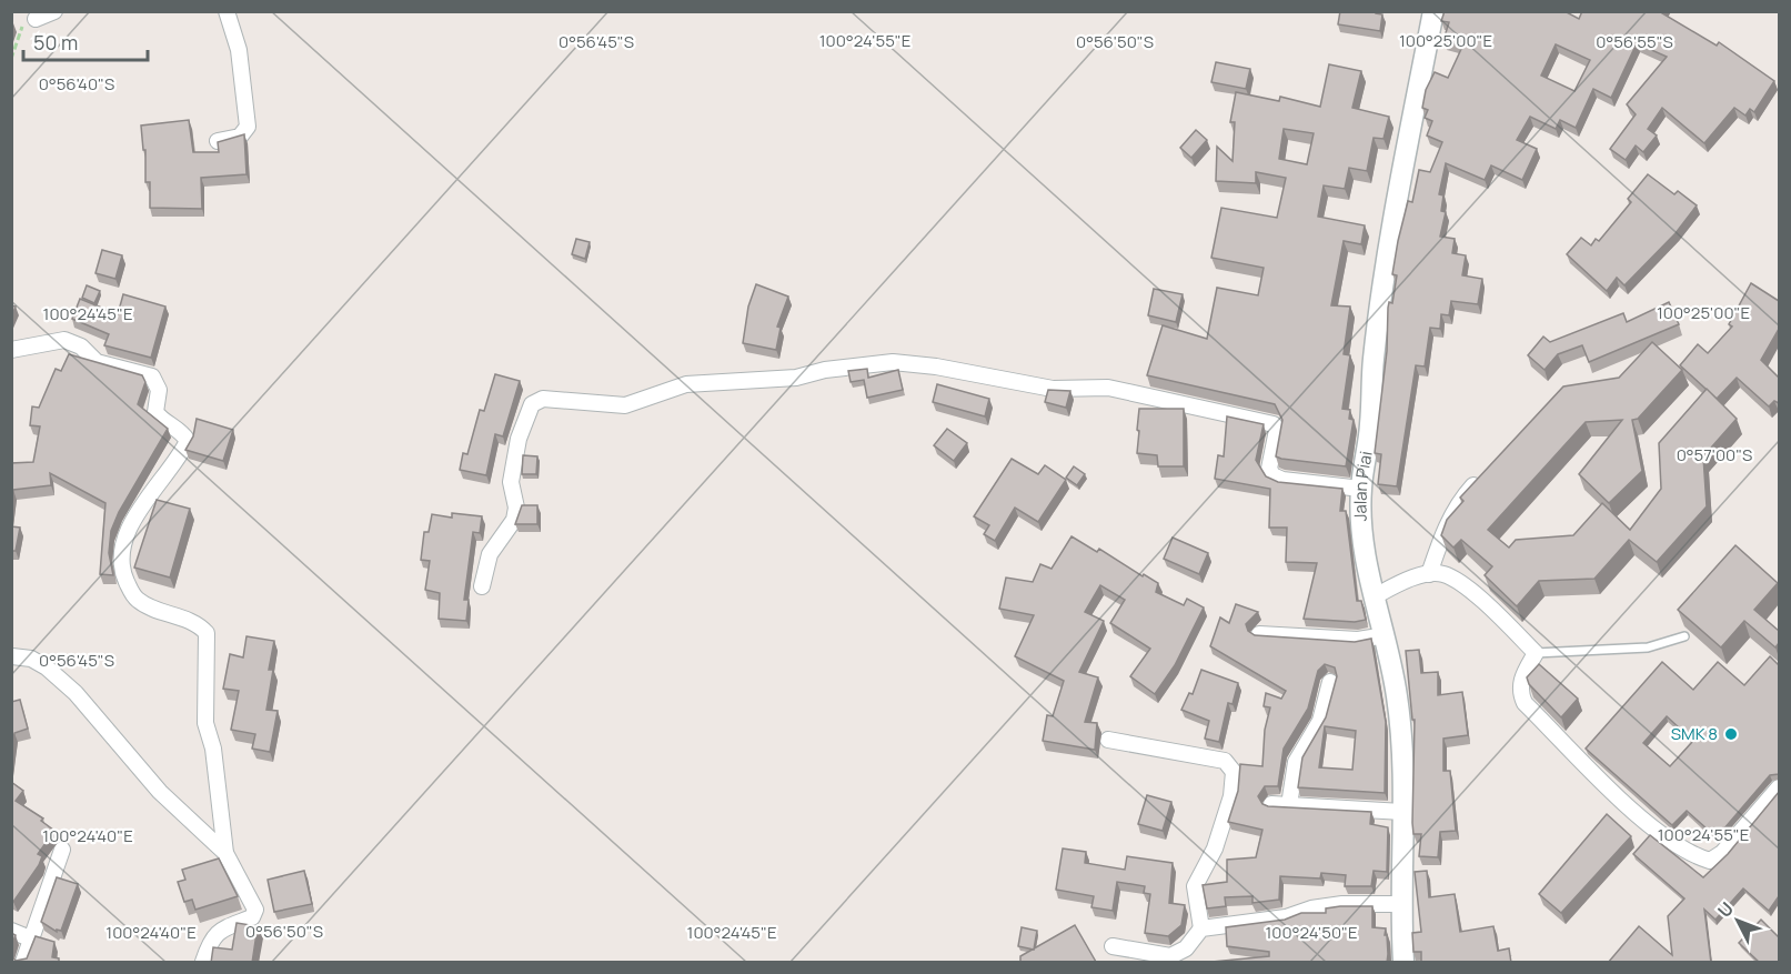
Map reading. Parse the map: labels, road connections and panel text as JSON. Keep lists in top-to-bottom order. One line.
{"streets":{"street":["Jalan Piai"]},"places":["SMK 8"],"scale_bar":"50 m","north":"top left","coordinates":["100°24'55\"E","100°25'00\"E","0°56'50\"S","0°56'45\"S","0°56'55\"S","0°56'40\"S","100°24'45\"E","0°57'00\"S","100°24'40\"E","100°24'50\"E"]}
